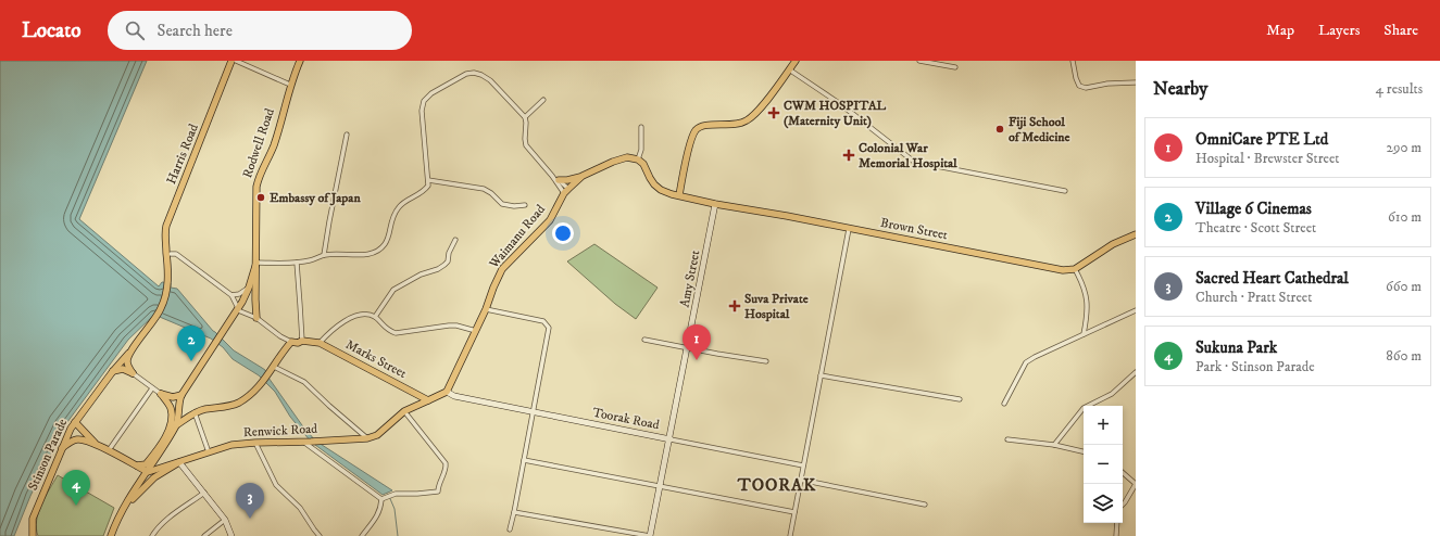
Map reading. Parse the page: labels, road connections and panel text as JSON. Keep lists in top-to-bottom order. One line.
{"streets":{"main road":["Rodwell Road","Harris Road","Brown Street","Waimanu Road","Amy Street","Marks Street","Toorak Road","Renwick Road","Stinson Parade"]},"crossings":[["Harris Road","Stinson Parade"],["Brown Street","Amy Street"],["Waimanu Road","Toorak Road"],["Amy Street","Toorak Road"]],"districts":["TOORAK"],"places":{"health":["CWM HOSPITAL (Maternity Unit)","Colonial War Memorial Hospital","Suva Private Hospital"],"other":["Fiji School of Medicine","Embassy of Japan"]},"page":{"header":"Locato","search":"Search here","nav":["Map","Layers","Share"],"heading":["Nearby","4 results"],"list":[{"mark":"1","name":"OmniCare PTE Ltd","note":"Hospital · Brewster Street","value":"290 m"},{"mark":"2","name":"Village 6 Cinemas","note":"Theatre · Scott Street","value":"610 m"},{"mark":"3","name":"Sacred Heart Cathedral","note":"Church · Pratt Street","value":"660 m"},{"mark":"4","name":"Sukuna Park","note":"Park · Stinson Parade","value":"860 m"}],"pins":["1","2","4","3"],"map_buttons":["+","−"]}}
